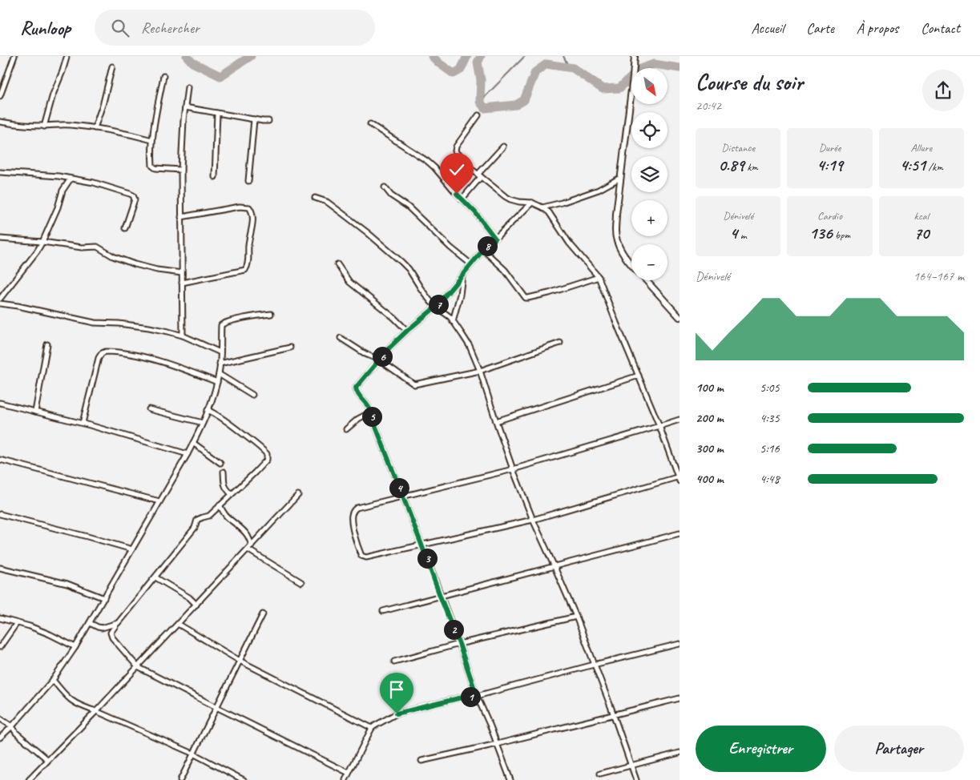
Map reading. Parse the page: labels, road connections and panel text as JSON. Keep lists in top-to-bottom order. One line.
{"north":"bottom right","page":{"header":"Runloop","search":"Rechercher","nav":["Accueil","Carte","À propos","Contact"],"heading":["Course du soir","20:42"],"map_buttons":["+","−"],"stats":[["Distance","0.89 km"],["Durée","4:19"],["Allure","4:51 /km"],["Dénivelé","4 m"],["Cardio","136 bpm"],["kcal","70"]],"pins":["8","7","6","5","4","3","2","1"],"chart":["Dénivelé","164–167 m"],"list":[{"name":"100 m","note":"5:05"},{"name":"200 m","note":"4:35"},{"name":"300 m","note":"5:16"},{"name":"400 m","note":"4:48"}],"buttons":["Enregistrer","Partager"]}}
